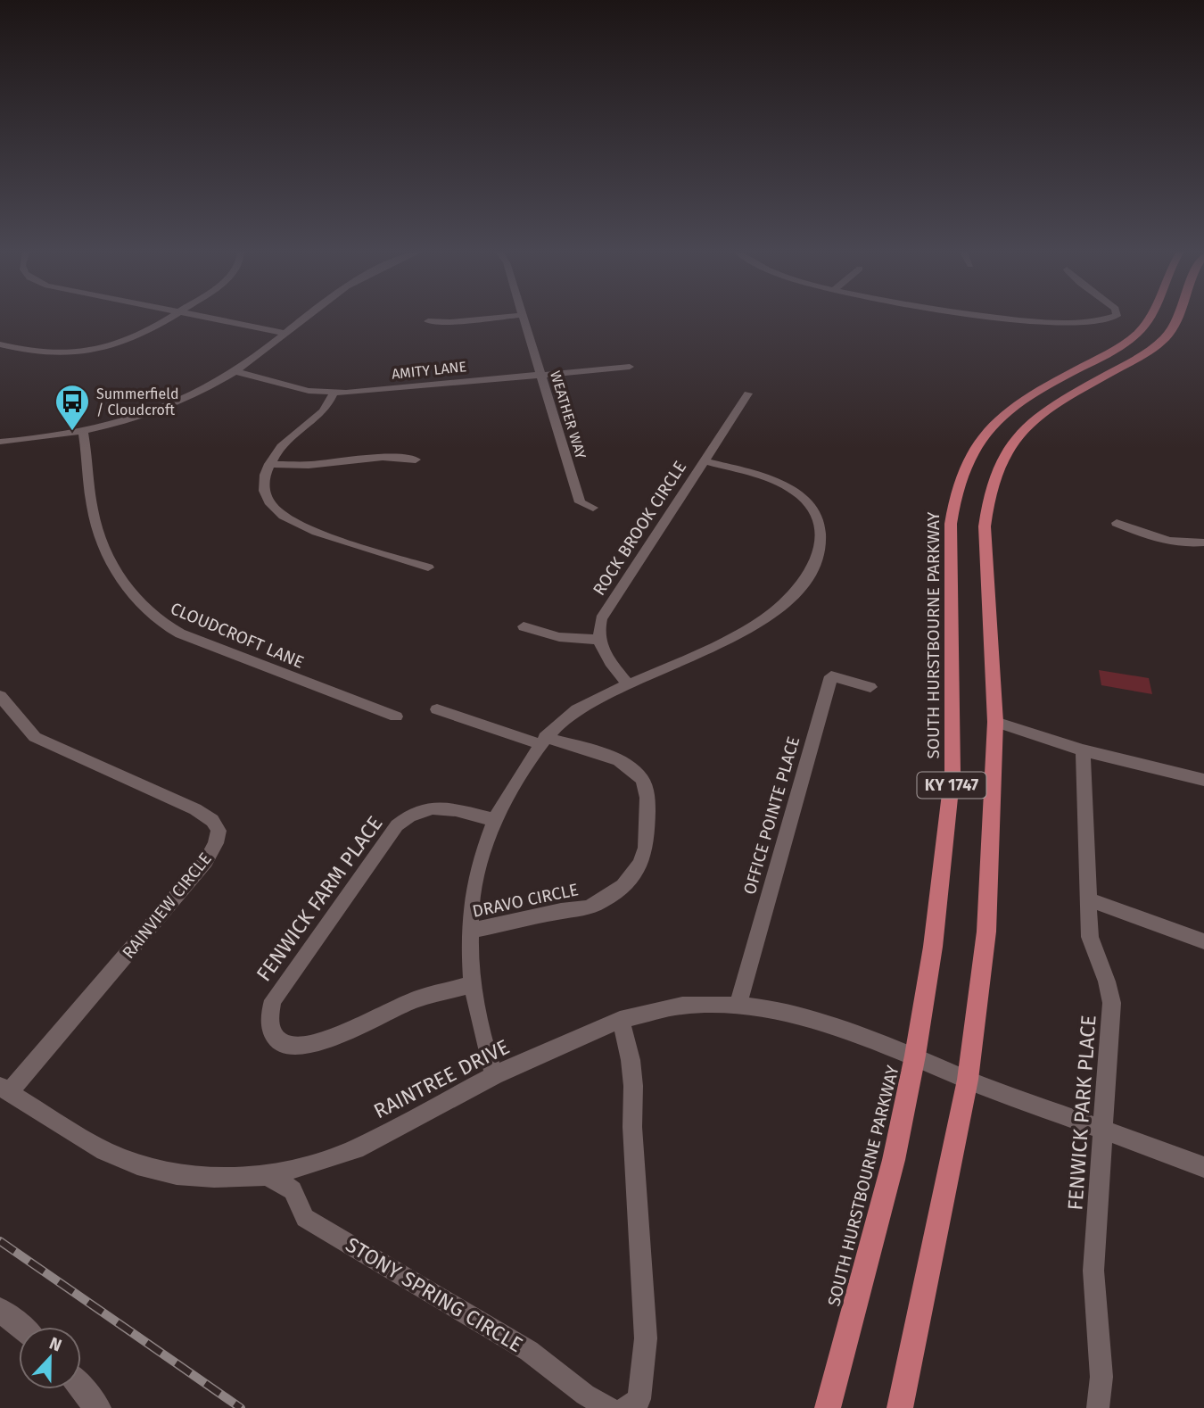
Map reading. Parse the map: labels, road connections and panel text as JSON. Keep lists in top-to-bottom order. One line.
{"streets":{"main road":["SOUTH HURSTBOURNE PARKWAY","KY 1747"],"street":["AMITY LANE","WEATHER WAY","ROCK BROOK CIRCLE","CLOUDCROFT LANE","OFFICE POINTE PLACE","FENWICK FARM PLACE","DRAVO CIRCLE","RAINVIEW CIRCLE","RAINTREE DRIVE","FENWICK PARK PLACE","STONY SPRING CIRCLE"]},"crossings":[["AMITY LANE","WEATHER WAY"],["SOUTH HURSTBOURNE PARKWAY","RAINTREE DRIVE"],["KY 1747","RAINTREE DRIVE"],["OFFICE POINTE PLACE","RAINTREE DRIVE"],["RAINVIEW CIRCLE","RAINTREE DRIVE"],["RAINTREE DRIVE","FENWICK PARK PLACE"],["RAINTREE DRIVE","STONY SPRING CIRCLE"]],"places":{"bus stop":["Summerfield / Cloudcroft"]},"north":"top"}
